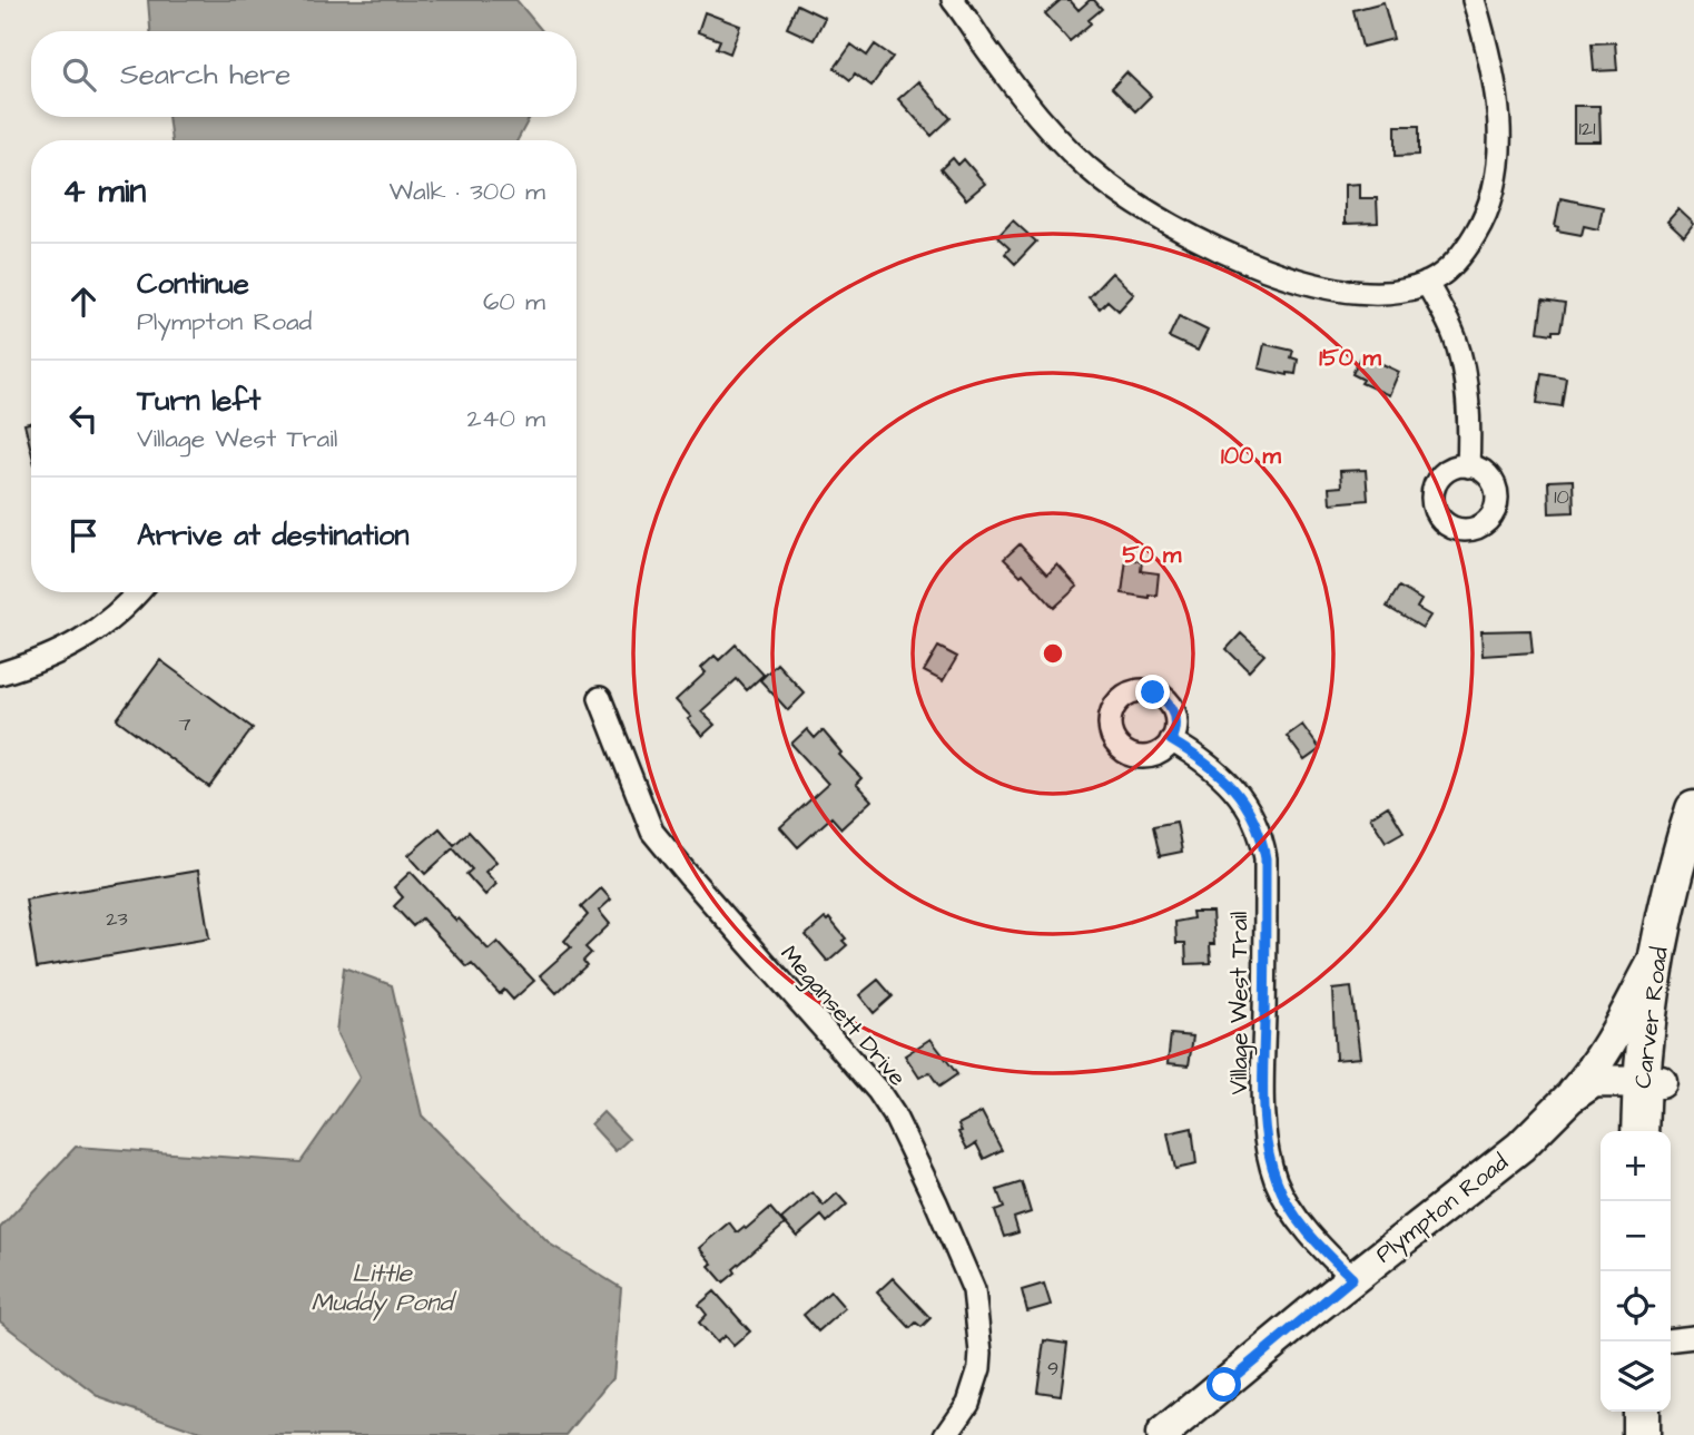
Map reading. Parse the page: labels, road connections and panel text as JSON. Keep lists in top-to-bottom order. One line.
{"streets":{"highway":["Carver Road"],"main road":["Plympton Road"],"street":["Village West Trail","Megansett Drive"]},"crossings":[["Village West Trail","Plympton Road"],["Carver Road","Plympton Road"]],"water":["Little Muddy Pond"],"house_numbers":["121","10","7","23","9"],"page":{"search":"Search here","heading":["4 min","Walk · 300 m"],"list":[["Continue","Plympton Road","60 m"],["Turn left","Village West Trail","240 m"],"Arrive at destination"],"map_buttons":["+","−"]},"rings":["150 m","100 m","50 m"]}
